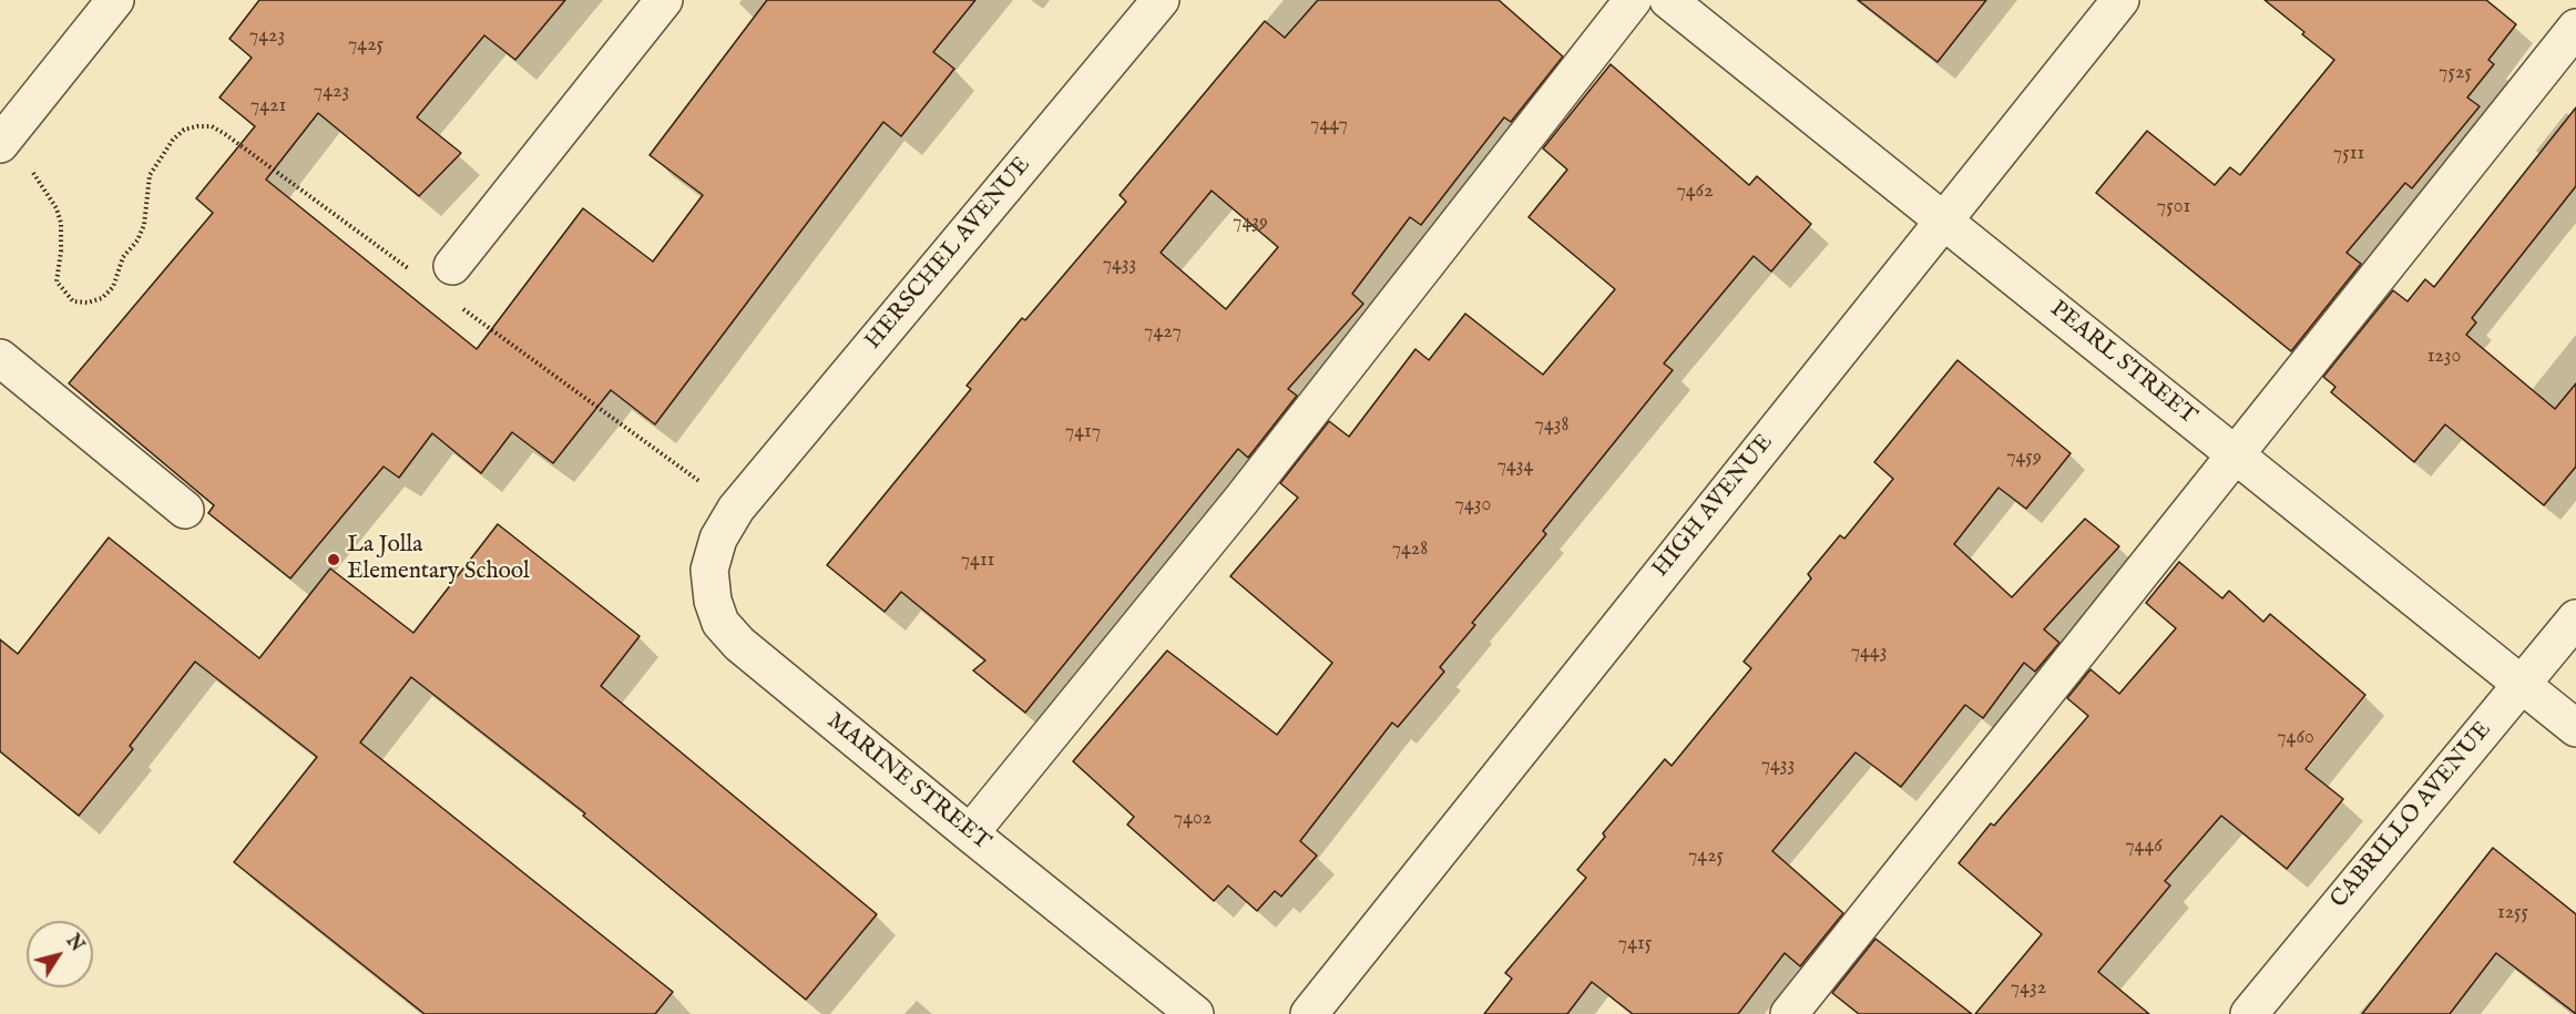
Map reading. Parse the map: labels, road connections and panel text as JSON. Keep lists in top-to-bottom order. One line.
{"streets":{"street":["HERSCHEL AVENUE","PEARL STREET","HIGH AVENUE","MARINE STREET","CABRILLO AVENUE"]},"crossings":[["HERSCHEL AVENUE","MARINE STREET"],["PEARL STREET","HIGH AVENUE"],["PEARL STREET","CABRILLO AVENUE"]],"places":["La Jolla Elementary School"],"house_numbers":["7423","7425","7525","7423","7421","7447","7511","7462","7501","7439","7433","7427","1230","7438","7417","7459","7434","7430","7428","7411","7443","7460","7433","7402","7446","7425","1255","7415","7432"],"north":"top right"}
